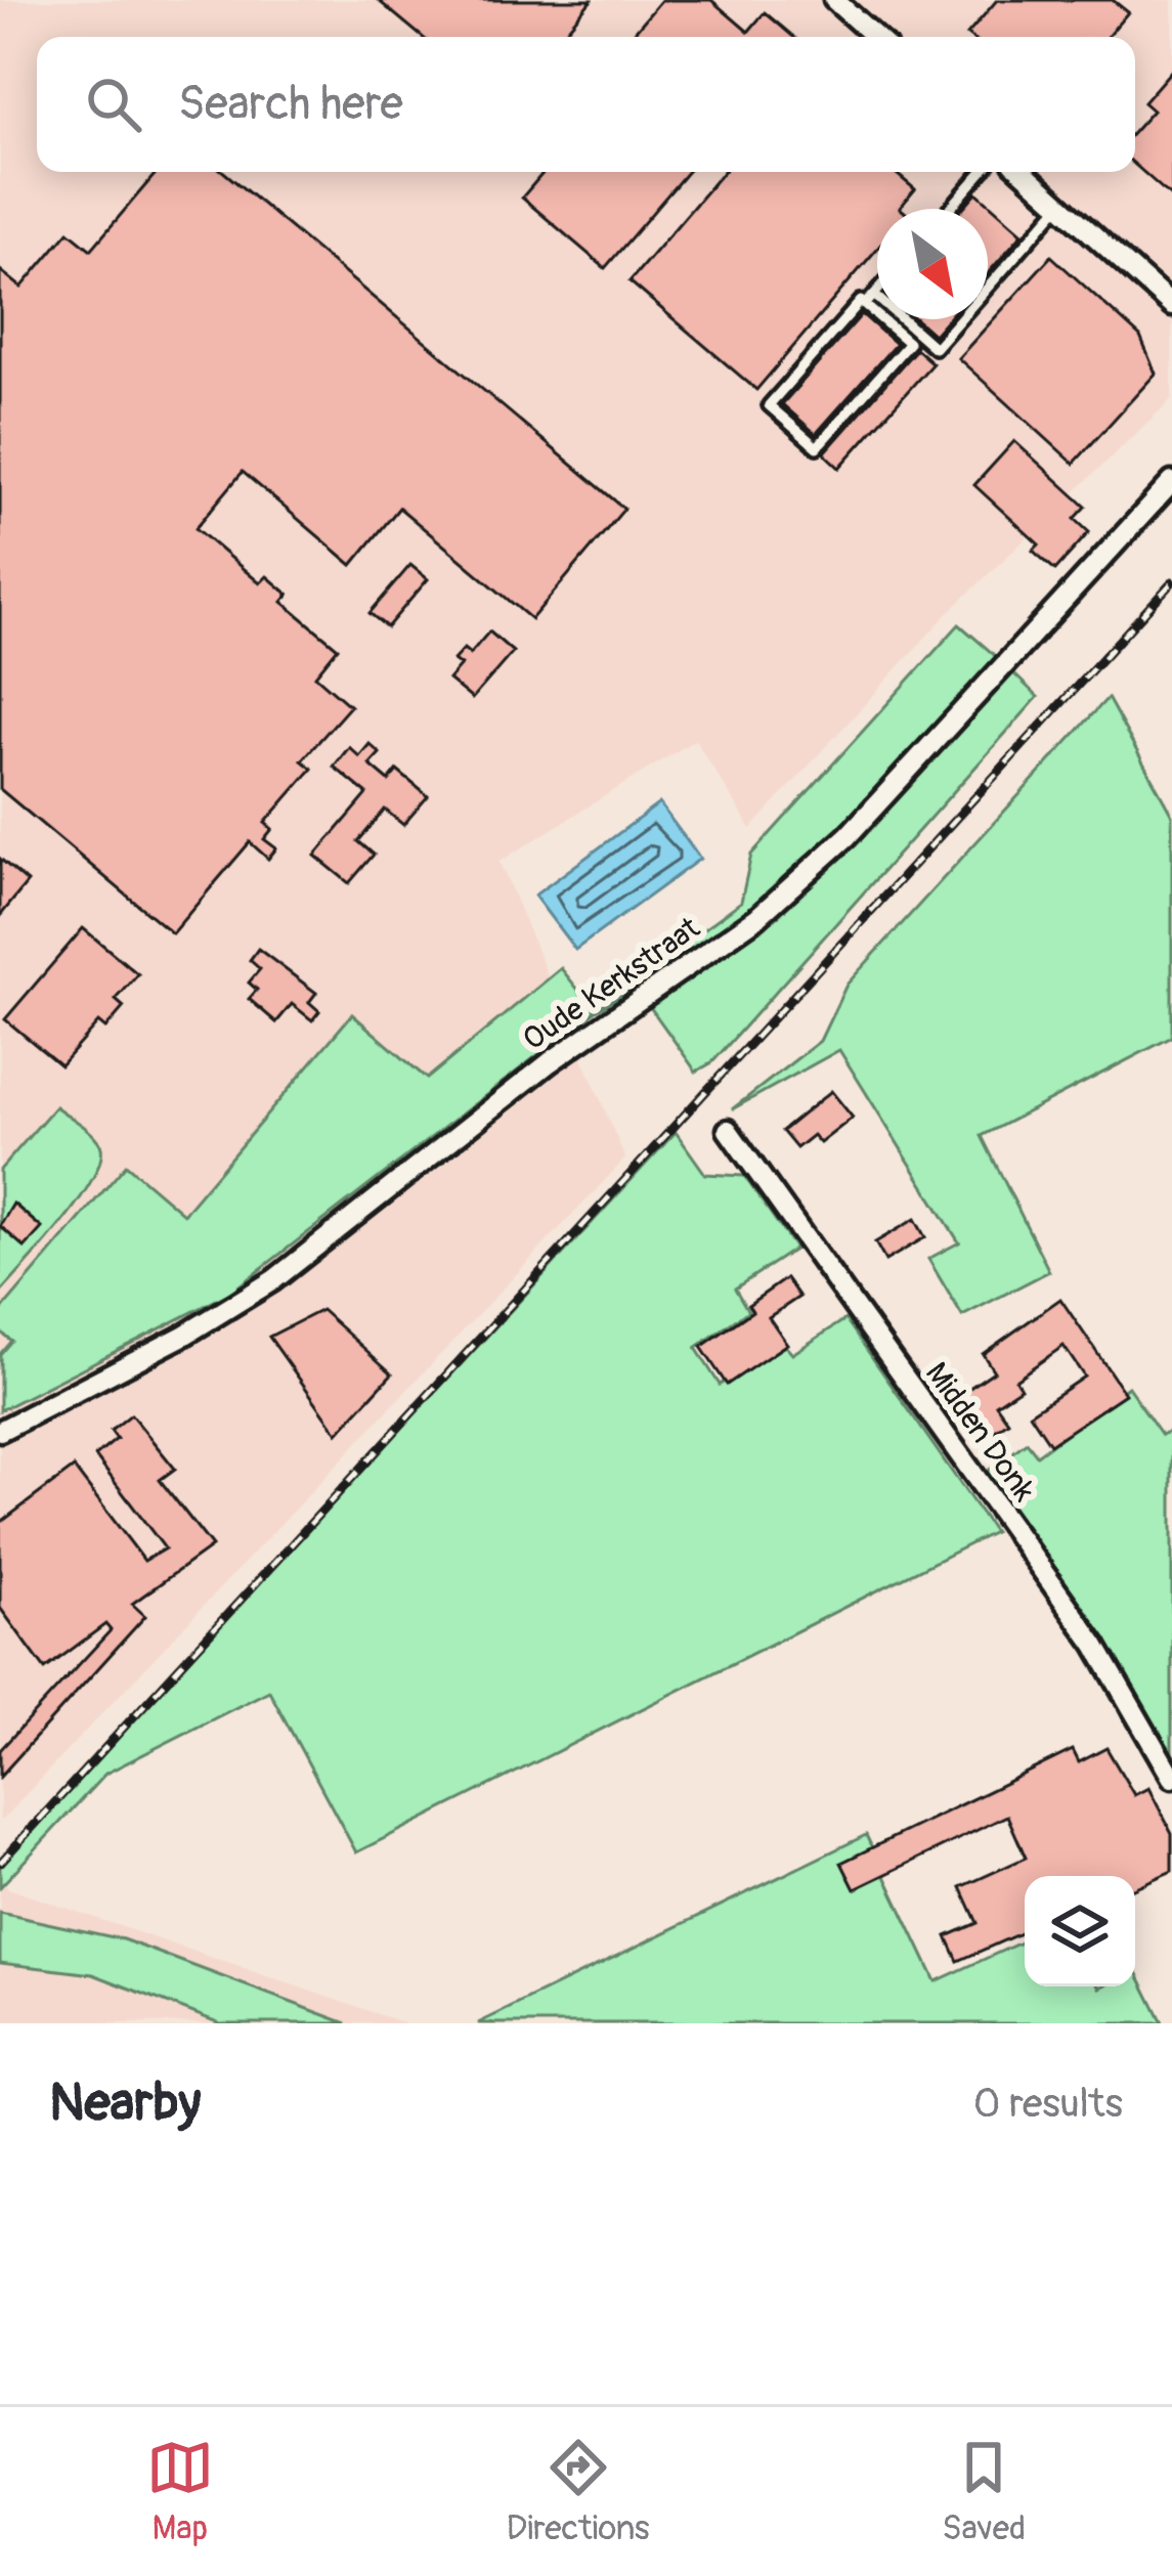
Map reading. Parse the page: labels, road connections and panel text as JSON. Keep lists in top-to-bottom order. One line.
{"streets":{"street":["Oude Kerkstraat","Midden Donk"]},"north":"bottom right","page":{"search":"Search here","heading":["Nearby","0 results"],"nav":["Map","Directions","Saved"]}}
